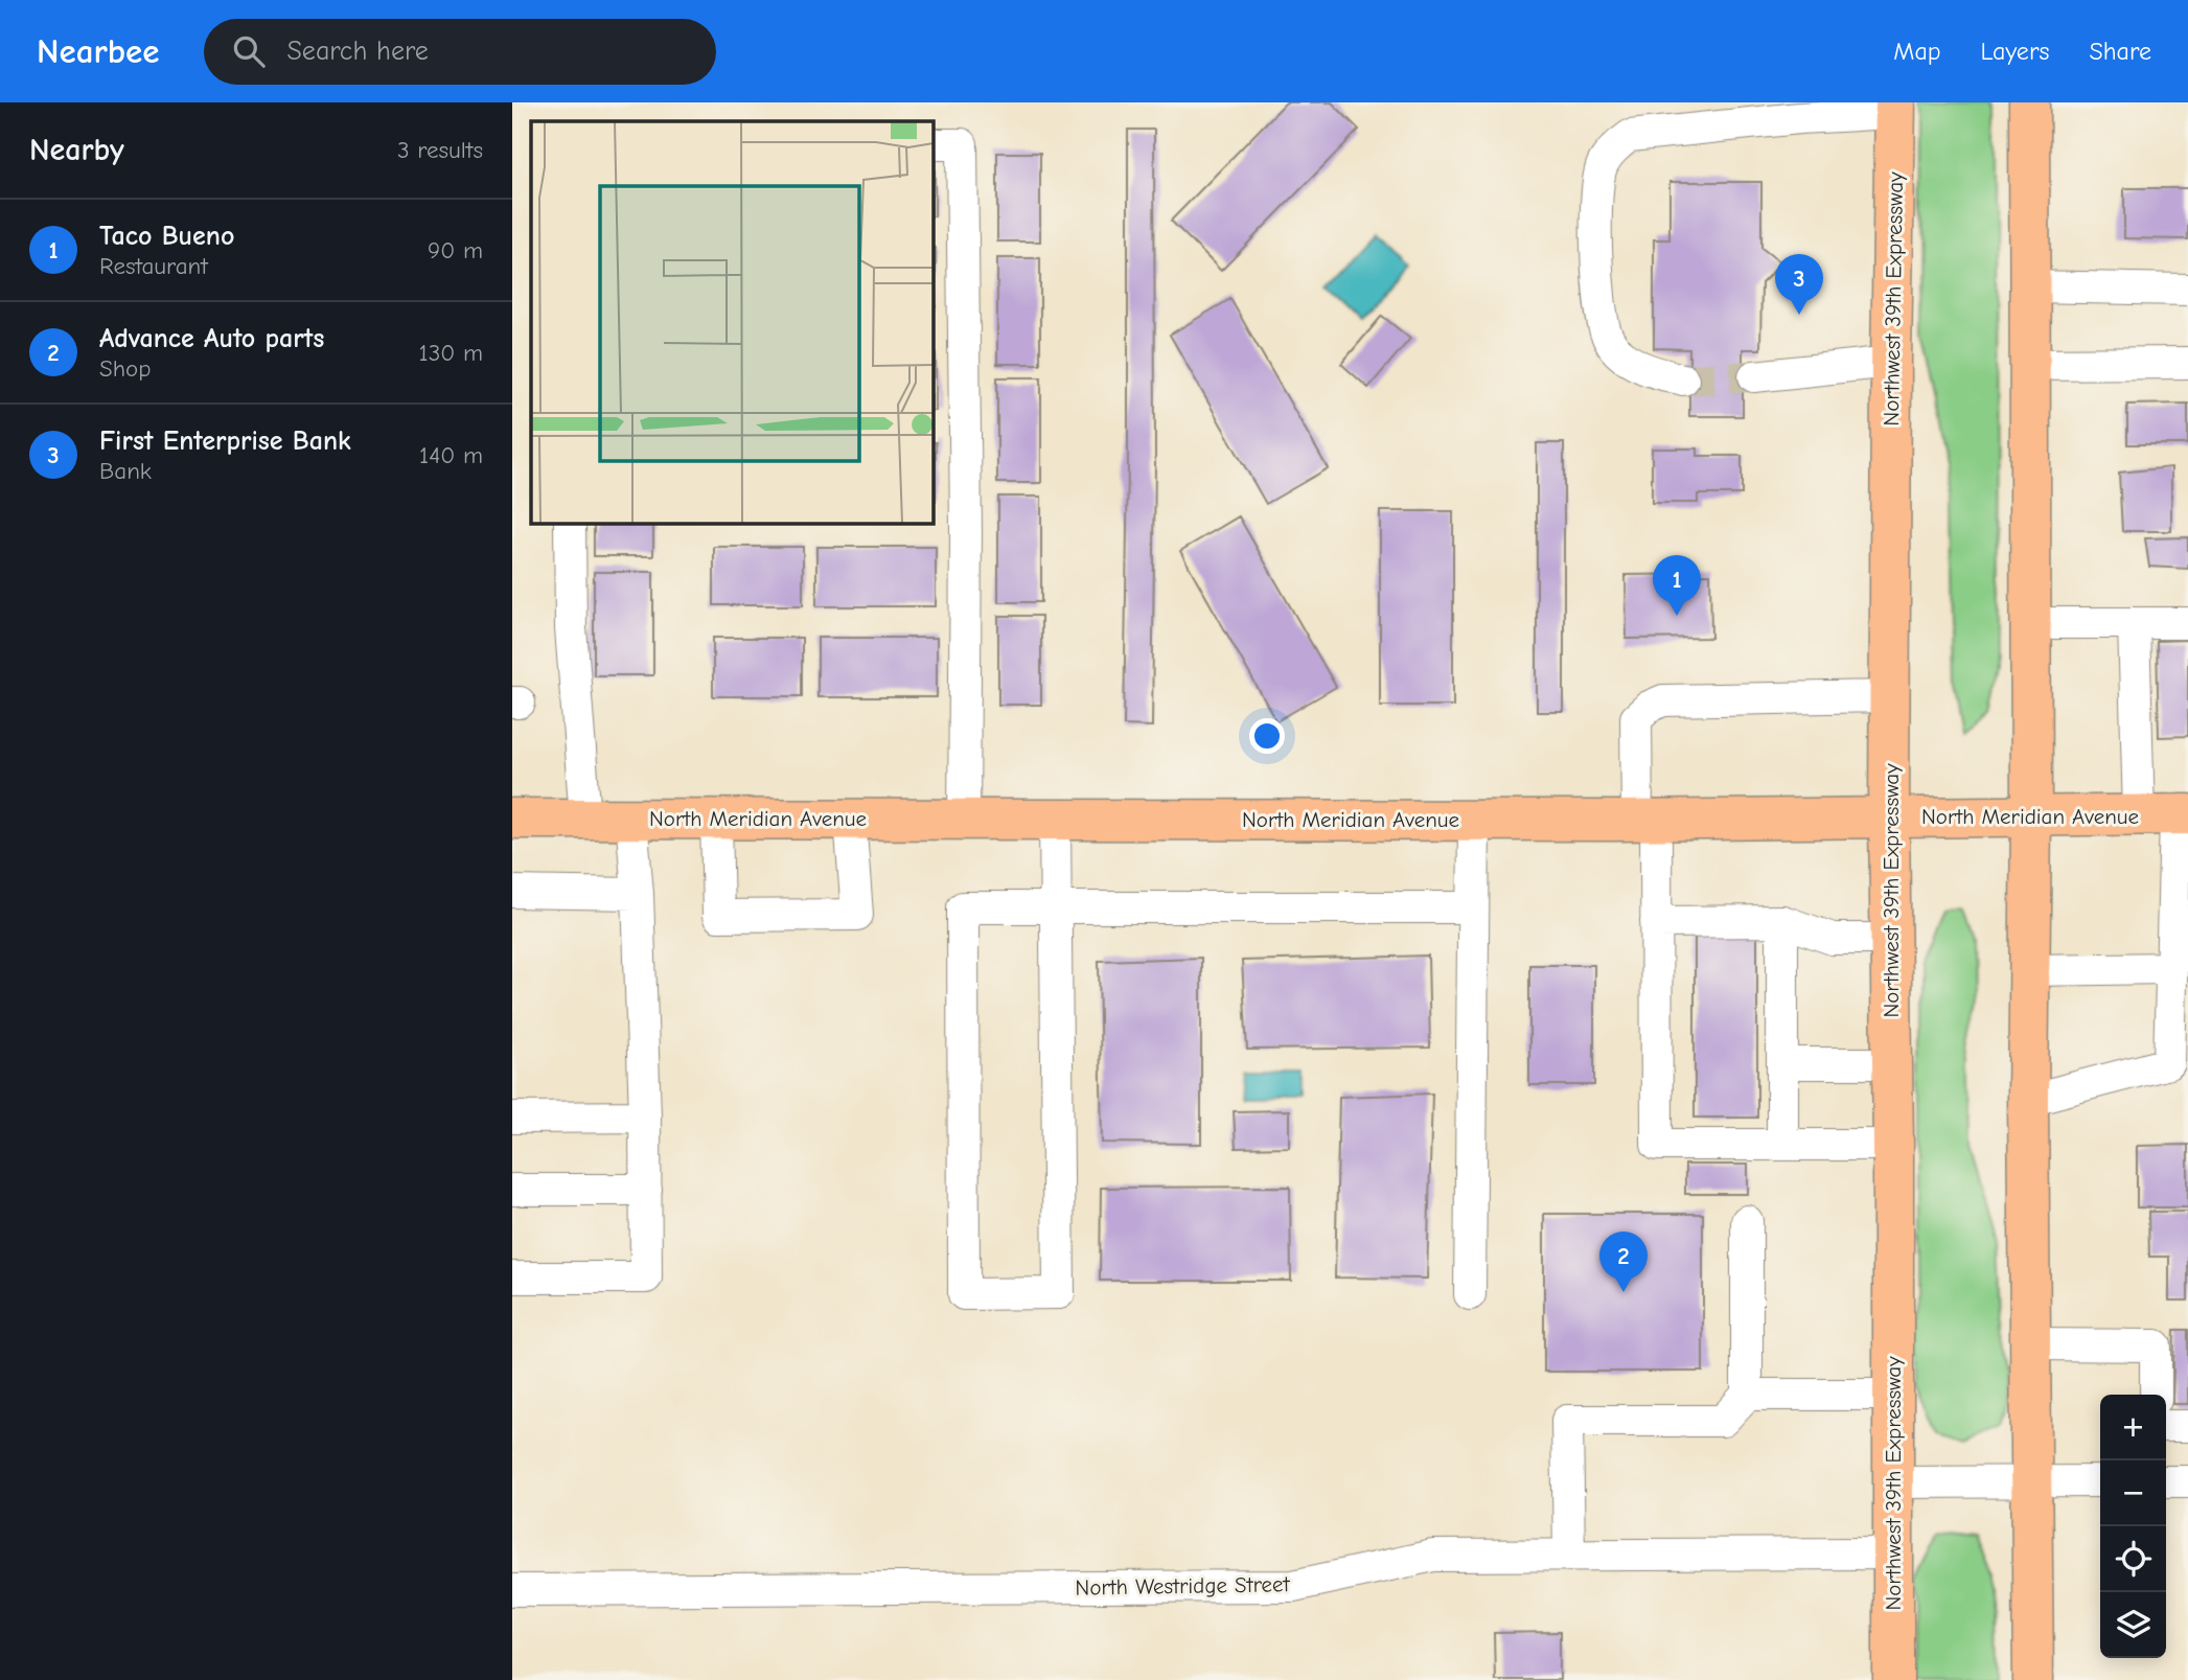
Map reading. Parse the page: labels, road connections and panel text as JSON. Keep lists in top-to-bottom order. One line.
{"streets":{"main road":["Northwest 39th Expressway","North Meridian Avenue"],"street":["North Westridge Street"]},"crossings":[["Northwest 39th Expressway","North Meridian Avenue"],["Northwest 39th Expressway","North Westridge Street"]],"page":{"header":"Nearbee","search":"Search here","nav":["Map","Layers","Share"],"heading":["Nearby","3 results"],"list":[{"mark":"1","name":"Taco Bueno","note":"Restaurant","value":"90 m"},{"mark":"2","name":"Advance Auto parts","note":"Shop","value":"130 m"},{"mark":"3","name":"First Enterprise Bank","note":"Bank","value":"140 m"}],"pins":["3","1","2"],"map_buttons":["+","−"]}}
